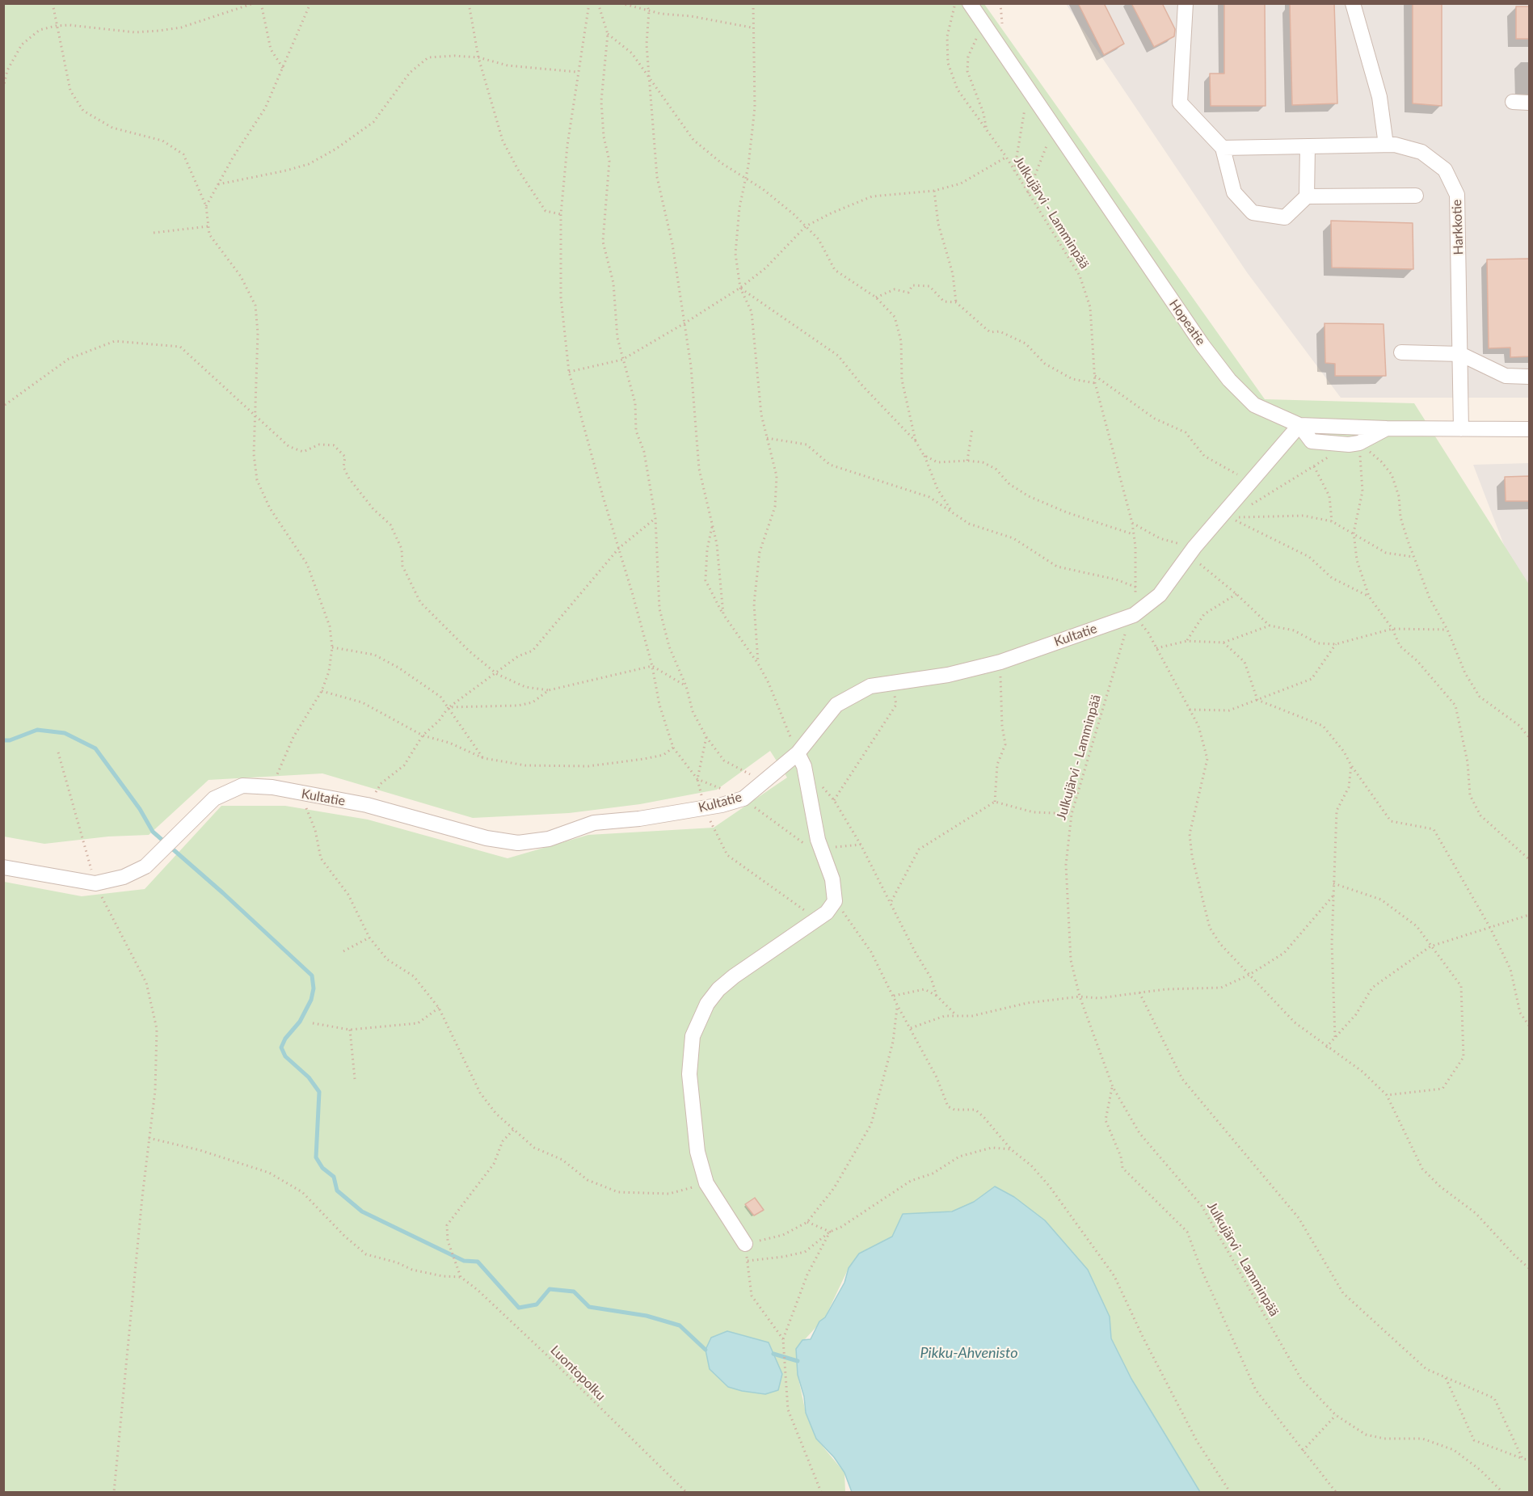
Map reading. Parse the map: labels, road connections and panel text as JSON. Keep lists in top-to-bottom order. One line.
{"streets":{"street":["Harkkotie","Hopeatie","Kultatie"],"path":["Julkujärvi - Lamminpää","Luontopolku"]},"crossings":[["Julkujärvi - Lamminpää","Kultatie"],["Harkkotie","Hopeatie"],["Hopeatie","Kultatie"]],"water":["Pikku-Ahvenisto"]}
